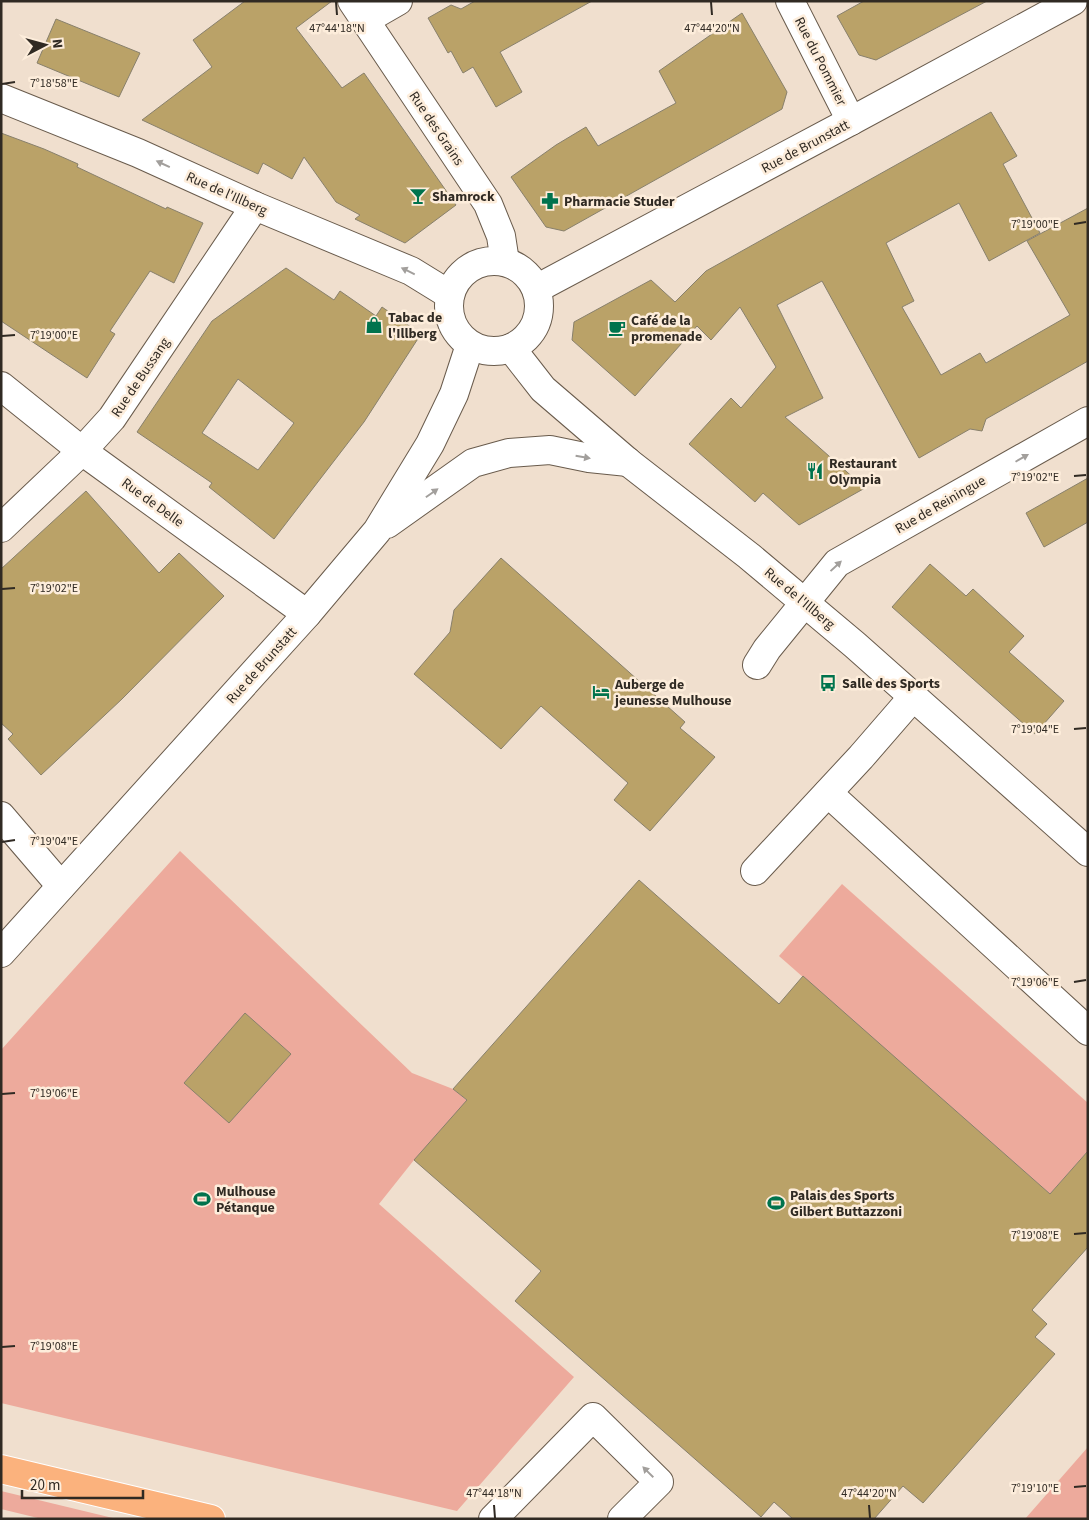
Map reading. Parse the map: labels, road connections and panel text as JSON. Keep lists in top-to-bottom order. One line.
{"streets":{"street":["Rue du Pommier","Rue des Grains","Rue de Brunstatt","Rue de l'Illberg","Rue de Bussang","Rue de Delle","Rue de Reiningue"]},"crossings":[["Rue du Pommier","Rue de Brunstatt"],["Rue des Grains","Rue de Brunstatt"],["Rue des Grains","Rue de l'Illberg"],["Rue de Brunstatt","Rue de l'Illberg"],["Rue de Brunstatt","Rue de Delle"],["Rue de l'Illberg","Rue de Bussang"],["Rue de l'Illberg","Rue de Reiningue"],["Rue de Bussang","Rue de Delle"]],"one_way":["Rue de l'Illberg","Rue de Reiningue"],"places":{"bar":["Shamrock"],"pharmacy":["Pharmacie Studer"],"shop":["Tabac de l'Illberg"],"cafe":["Café de la promenade"],"restaurant":["Restaurant Olympia"],"bus stop":["Salle des Sports"],"hotel":["Auberge de jeunesse Mulhouse"],"sports":["Mulhouse Pétanque","Palais des Sports Gilbert Buttazzoni"]},"scale_bar":"20 m","north":"right","coordinates":["47°44'18\"N","47°44'20\"N","7°18'58\"E","7°19'00\"E","7°19'02\"E","7°19'04\"E","7°19'06\"E","7°19'08\"E","7°19'10\"E"]}
